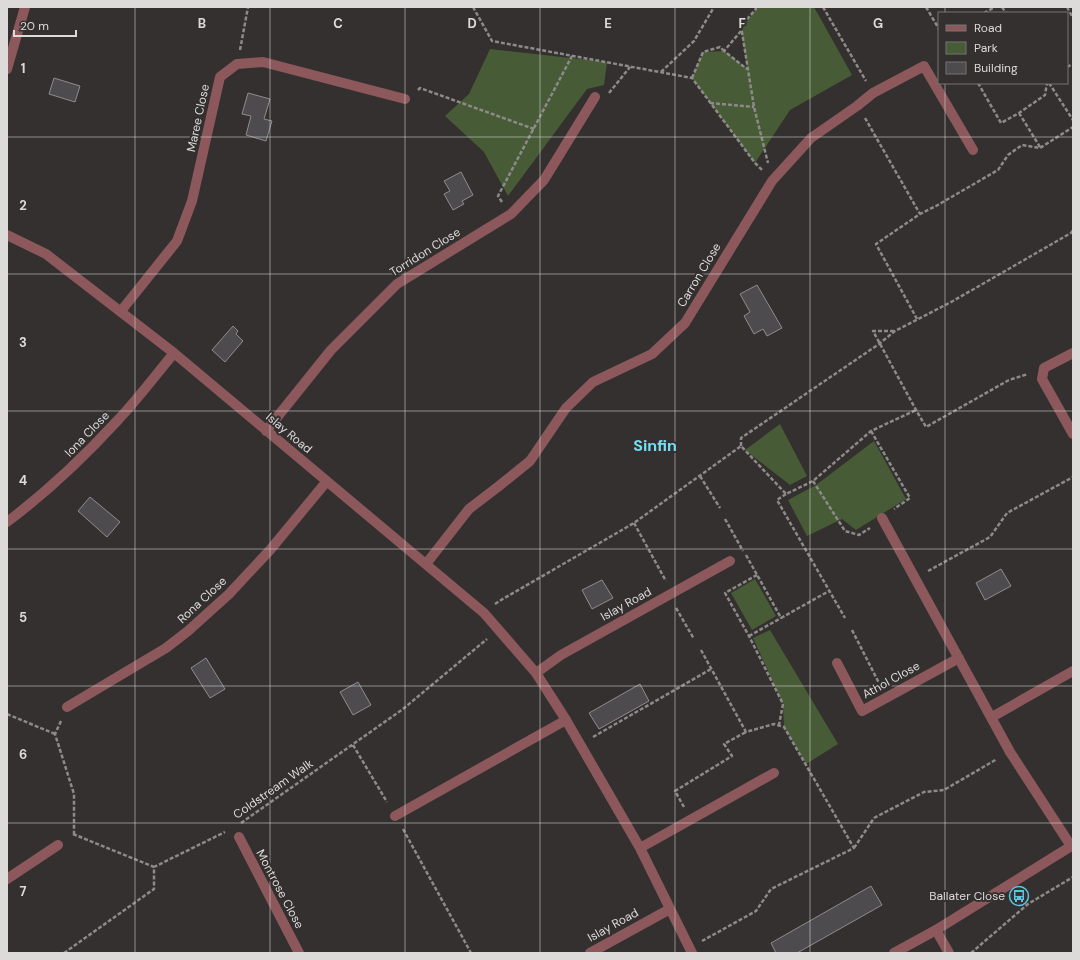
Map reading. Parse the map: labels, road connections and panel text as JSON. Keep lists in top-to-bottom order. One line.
{"streets":{"street":["Maree Close","Torridon Close","Carron Close","Islay Road","Iona Close","Rona Close","Athol Close","Montrose Close"],"path":["Coldstream Walk"]},"crossings":[["Maree Close","Islay Road"],["Torridon Close","Islay Road"],["Carron Close","Islay Road"],["Islay Road","Iona Close"],["Islay Road","Rona Close"],["Islay Road","Coldstream Walk"]],"districts":["Sinfin"],"places":{"bus stop":["Ballater Close"]},"legend":["Road","Park","Building"],"scale_bar":"20 m","grid":{"columns":["B","C","D","E","F","G"],"rows":["1","2","3","4","5","6","7"]}}
